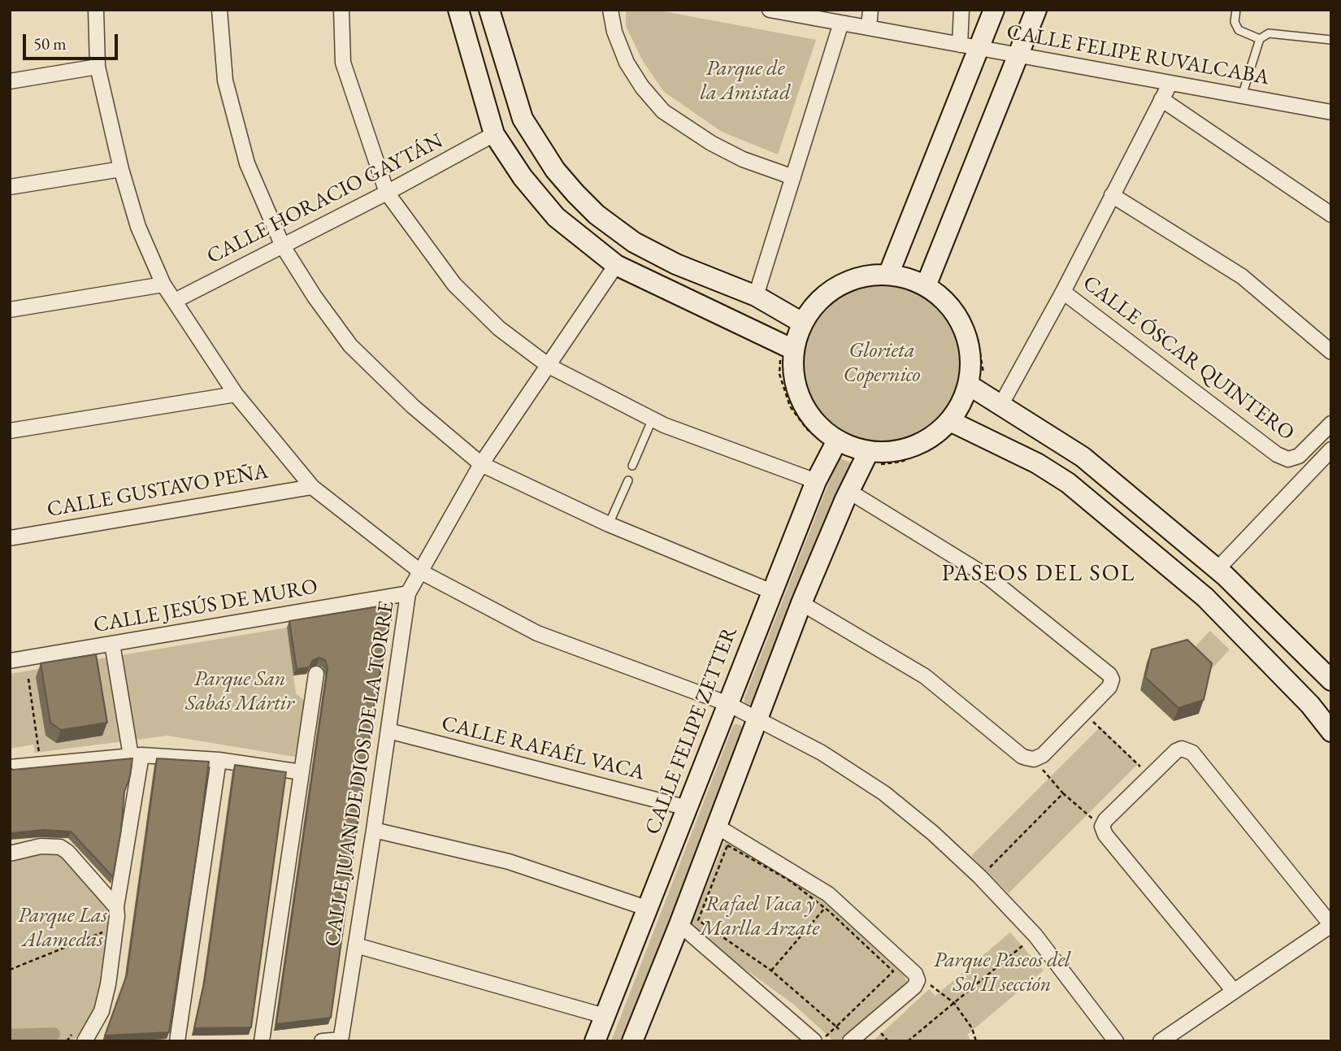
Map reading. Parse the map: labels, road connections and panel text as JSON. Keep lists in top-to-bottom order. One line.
{"streets":{"main road":["CALLE FELIPE ZETTER"],"street":["CALLE FELIPE RUVALCABA","CALLE HORACIO GAYTÁN","CALLE ÓSCAR QUINTERO","CALLE GUSTAVO PEÑA","CALLE JESÚS DE MURO","CALLE RAFAÉL VACA","CALLE JUAN DE DIOS DE LA TORRE"]},"crossings":[["CALLE JESÚS DE MURO","CALLE JUAN DE DIOS DE LA TORRE"],["CALLE FELIPE ZETTER","CALLE RAFAÉL VACA"],["CALLE RAFAÉL VACA","CALLE JUAN DE DIOS DE LA TORRE"]],"districts":["PASEOS DEL SOL"],"parks":["Parque de la Amistad","Glorieta Copernico","Parque San Sabás Mártir","Rafael Vaca y Marlla Arzate","Parque Las Alamedas","Parque Paseos del Sol II sección"],"scale_bar":"50 m"}
